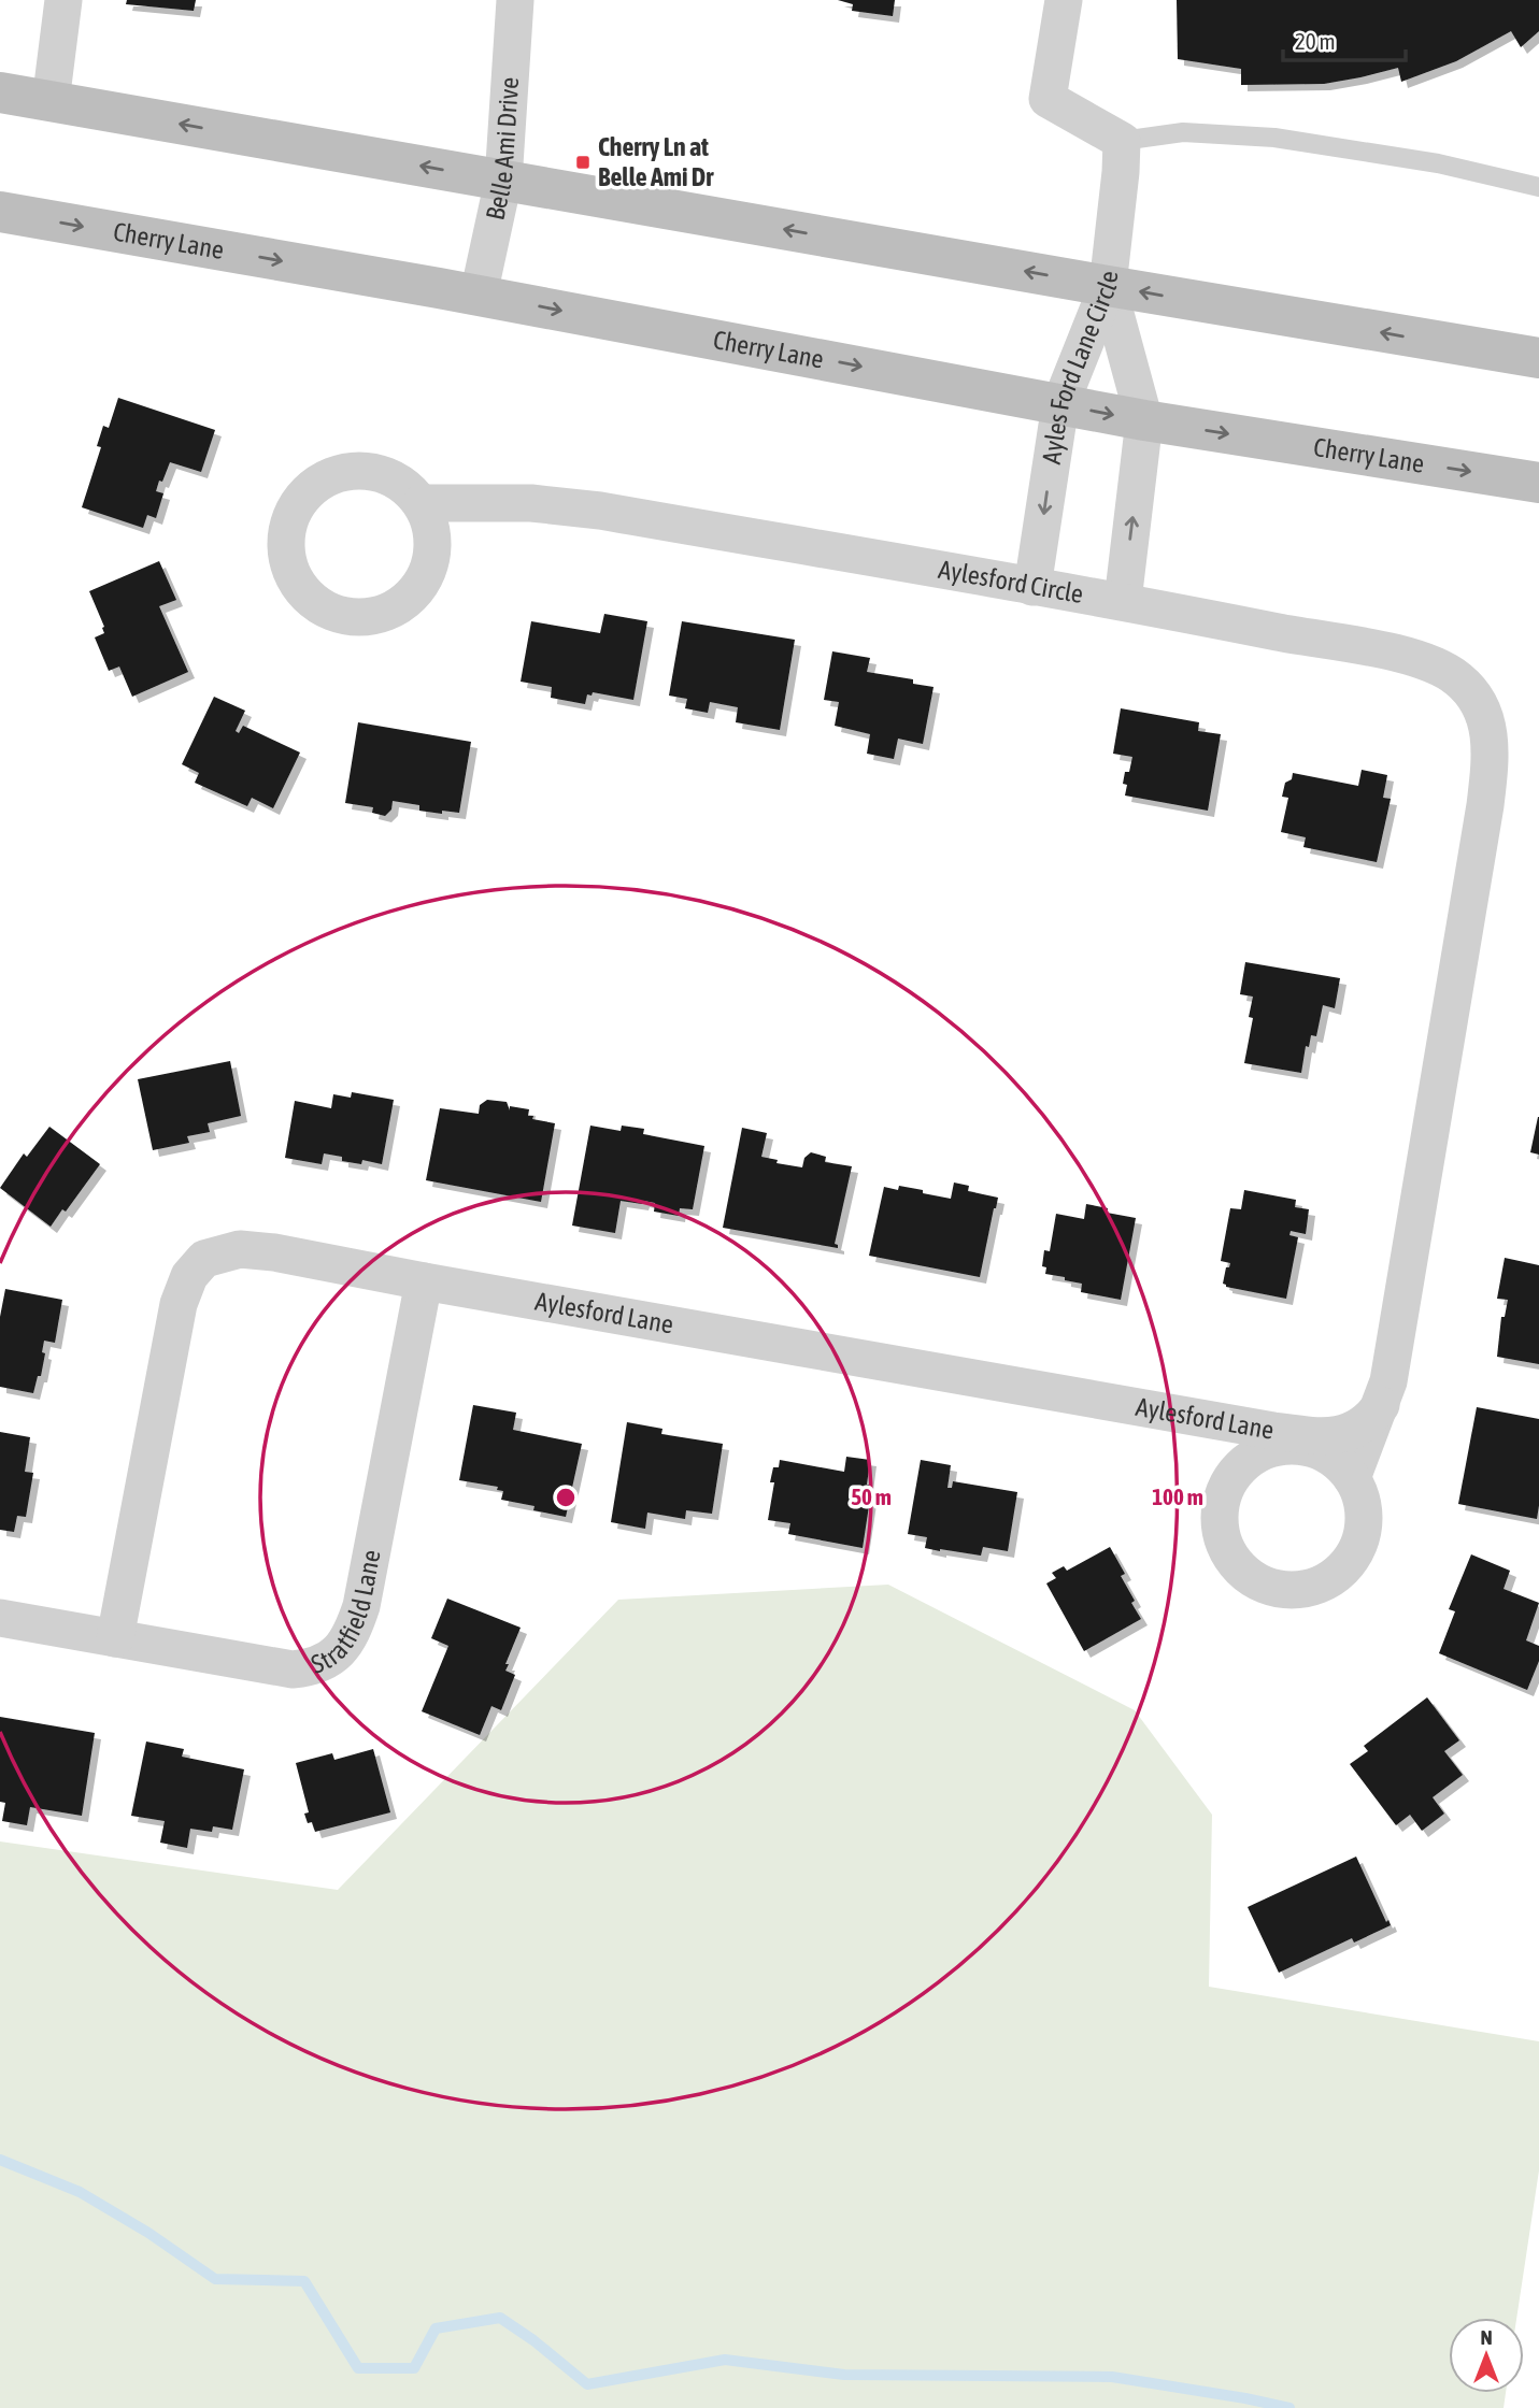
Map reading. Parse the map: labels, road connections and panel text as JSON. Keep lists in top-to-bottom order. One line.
{"streets":{"main road":["Cherry Lane"],"street":["Belle Ami Drive","Ayles Ford Lane Circle","Aylesford Circle","Aylesford Lane","Stratfield Lane"]},"crossings":[["Belle Ami Drive","Cherry Lane"],["Cherry Lane","Ayles Ford Lane Circle"],["Ayles Ford Lane Circle","Aylesford Circle"],["Aylesford Circle","Aylesford Lane"],["Aylesford Lane","Stratfield Lane"]],"places":{"transit":["Cherry Ln at Belle Ami Dr"]},"scale_bar":"20 m","north":"top","rings":["50 m","100 m"]}
